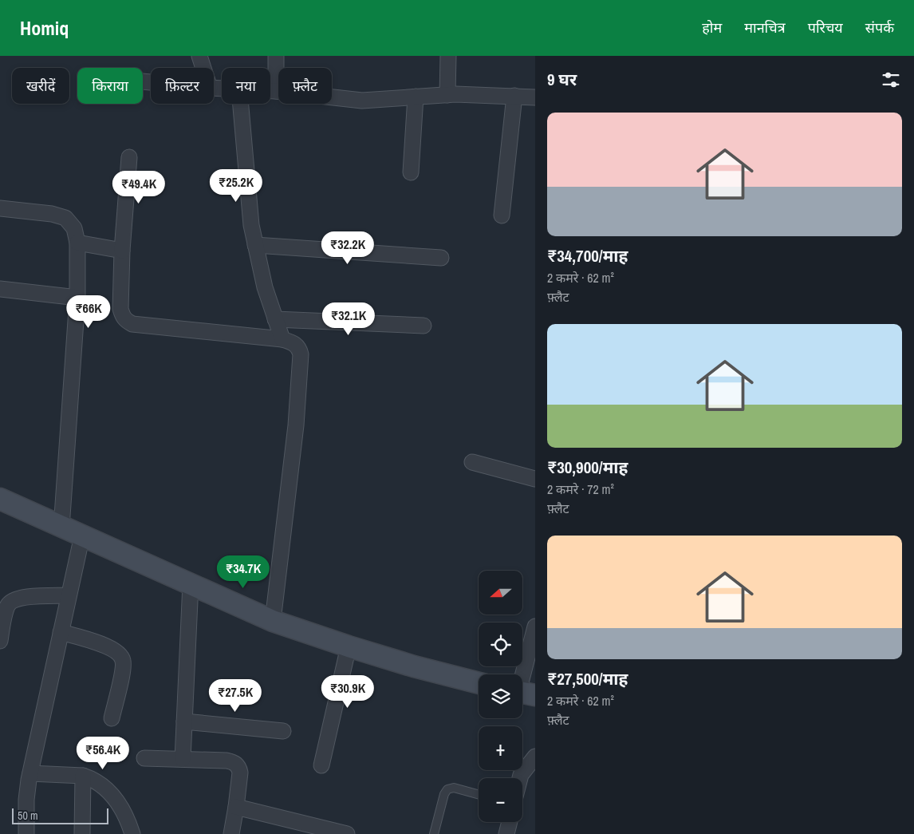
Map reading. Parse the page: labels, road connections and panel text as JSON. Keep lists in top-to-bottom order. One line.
{"scale_bar":"50 m","north":"left","page":{"header":"Homiq","nav":["होम","मानचित्र","परिचय","संपर्क"],"heading":"9 घर","chip":["खरीदें","किराया","फ़िल्टर","नया","फ़्लैट"],"list":[{"name":"₹34,700/माह","note":"2 कमरे · 62 m² · फ़्लैट"},{"name":"₹30,900/माह","note":"2 कमरे · 72 m² · फ़्लैट"},{"name":"₹27,500/माह","note":"2 कमरे · 62 m² · फ़्लैट"}],"price":["₹25.2K","₹49.4K","₹32.2K","₹66K","₹32.1K","₹34.7K","₹30.9K","₹27.5K","₹56.4K"],"map_buttons":["+","−"],"scale":"50 m"}}
